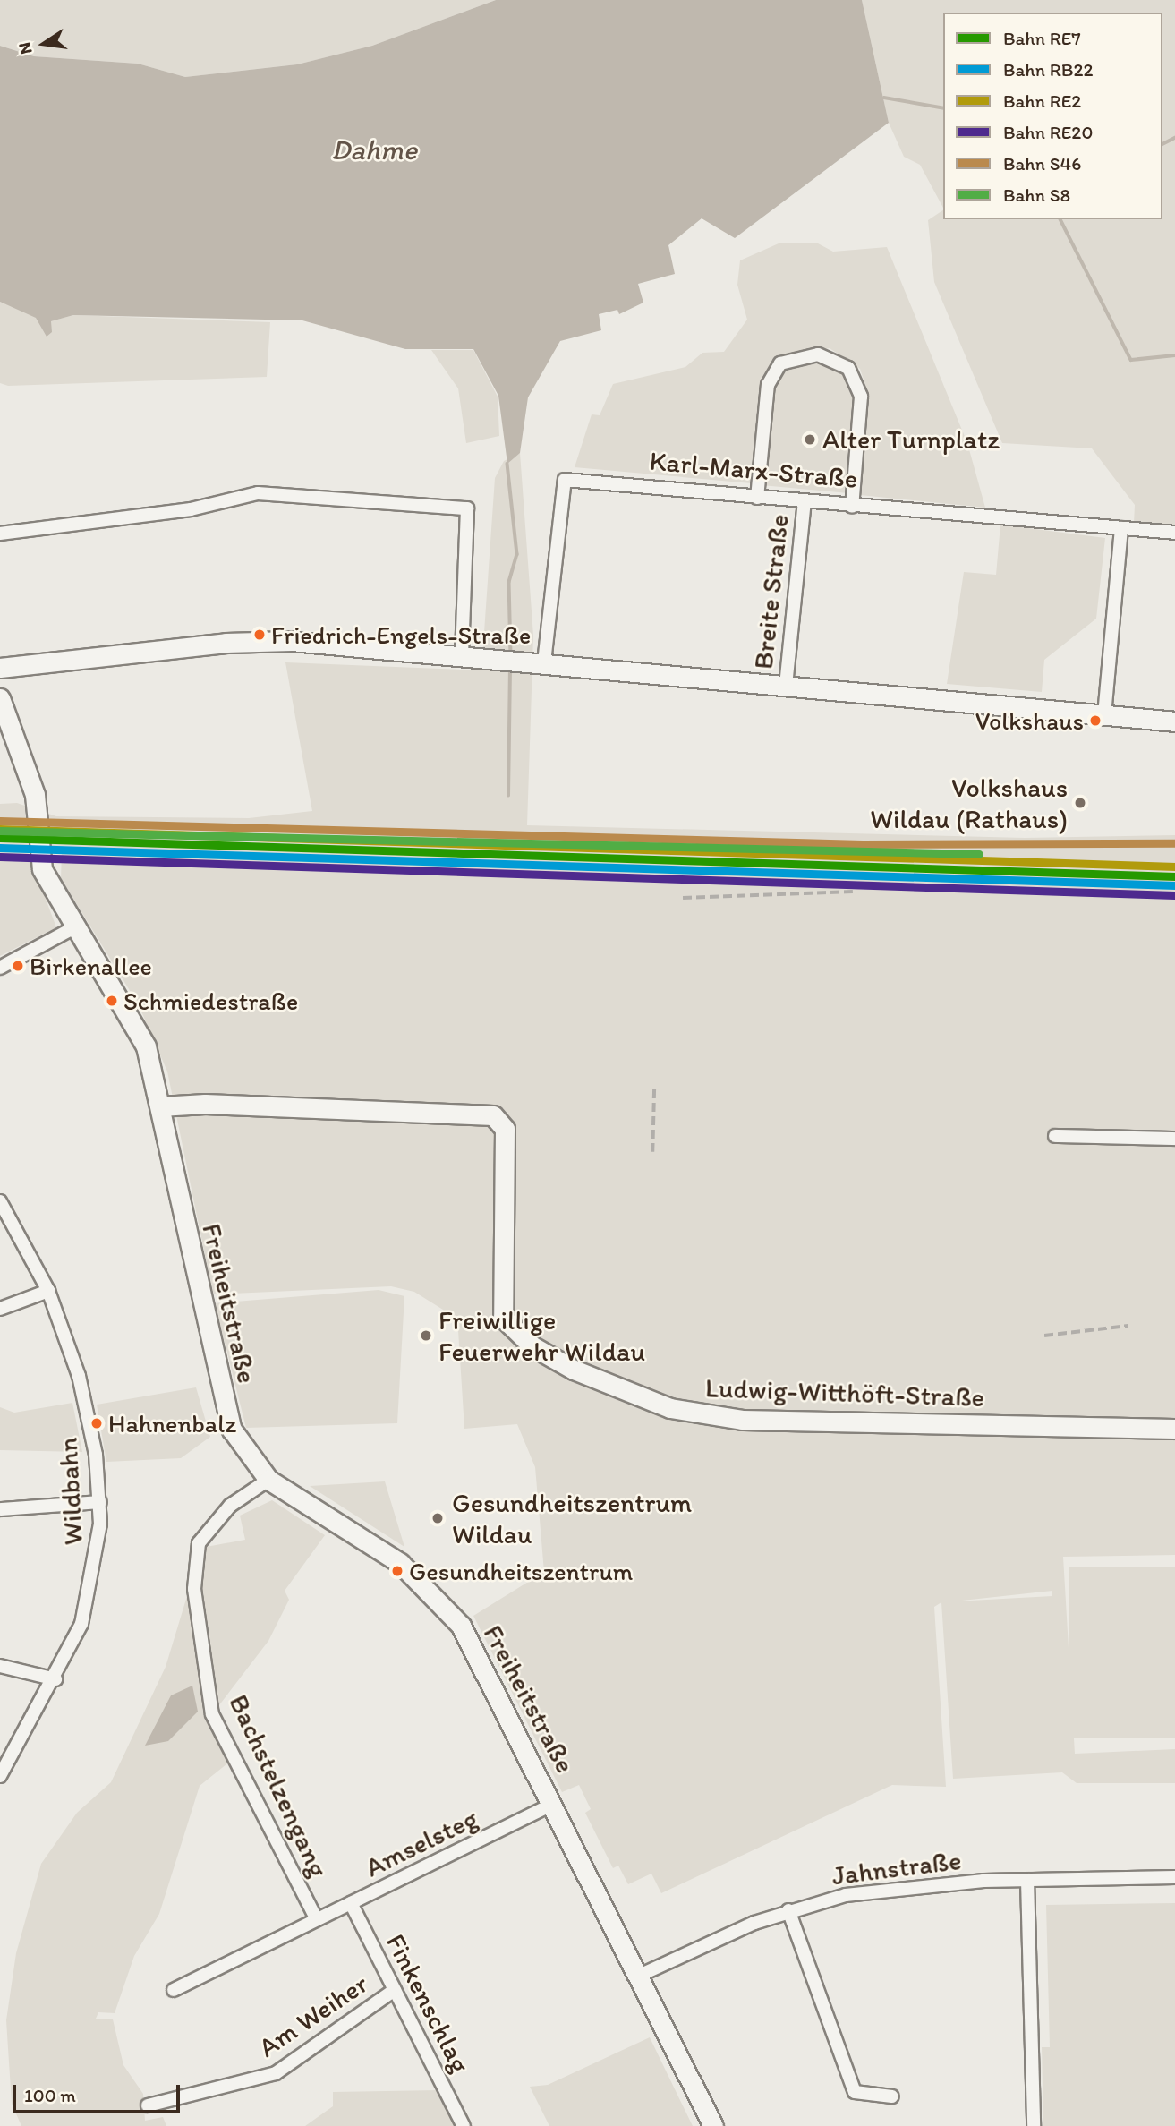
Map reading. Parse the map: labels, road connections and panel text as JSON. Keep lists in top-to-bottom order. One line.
{"streets":{"street":["Karl-Marx-Straße","Breite Straße","Freiheitstraße","Ludwig-Witthöft-Straße","Wildbahn","Bachstelzengang","Amselsteg","Jahnstraße","Finkenschlag","Am Weiher"]},"crossings":[["Karl-Marx-Straße","Breite Straße"],["Freiheitstraße","Ludwig-Witthöft-Straße"],["Freiheitstraße","Bachstelzengang"],["Freiheitstraße","Amselsteg"],["Freiheitstraße","Jahnstraße"],["Bachstelzengang","Amselsteg"],["Amselsteg","Finkenschlag"],["Finkenschlag","Am Weiher"]],"water":["Dahme"],"places":["Alter Turnplatz","Friedrich-Engels-Straße","Volkshaus","Volkshaus Wildau (Rathaus)","Birkenallee","Schmiedestraße","Freiwillige Feuerwehr Wildau","Hahnenbalz","Gesundheitszentrum Wildau","Gesundheitszentrum"],"lines":["rail line S46","rail line RE2","rail line S8","rail line RE7","rail line RB22","rail line RE20"],"legend":["Bahn RE7","Bahn RB22","Bahn RE2","Bahn RE20","Bahn S46","Bahn S8"],"scale_bar":"100 m","north":"left"}
